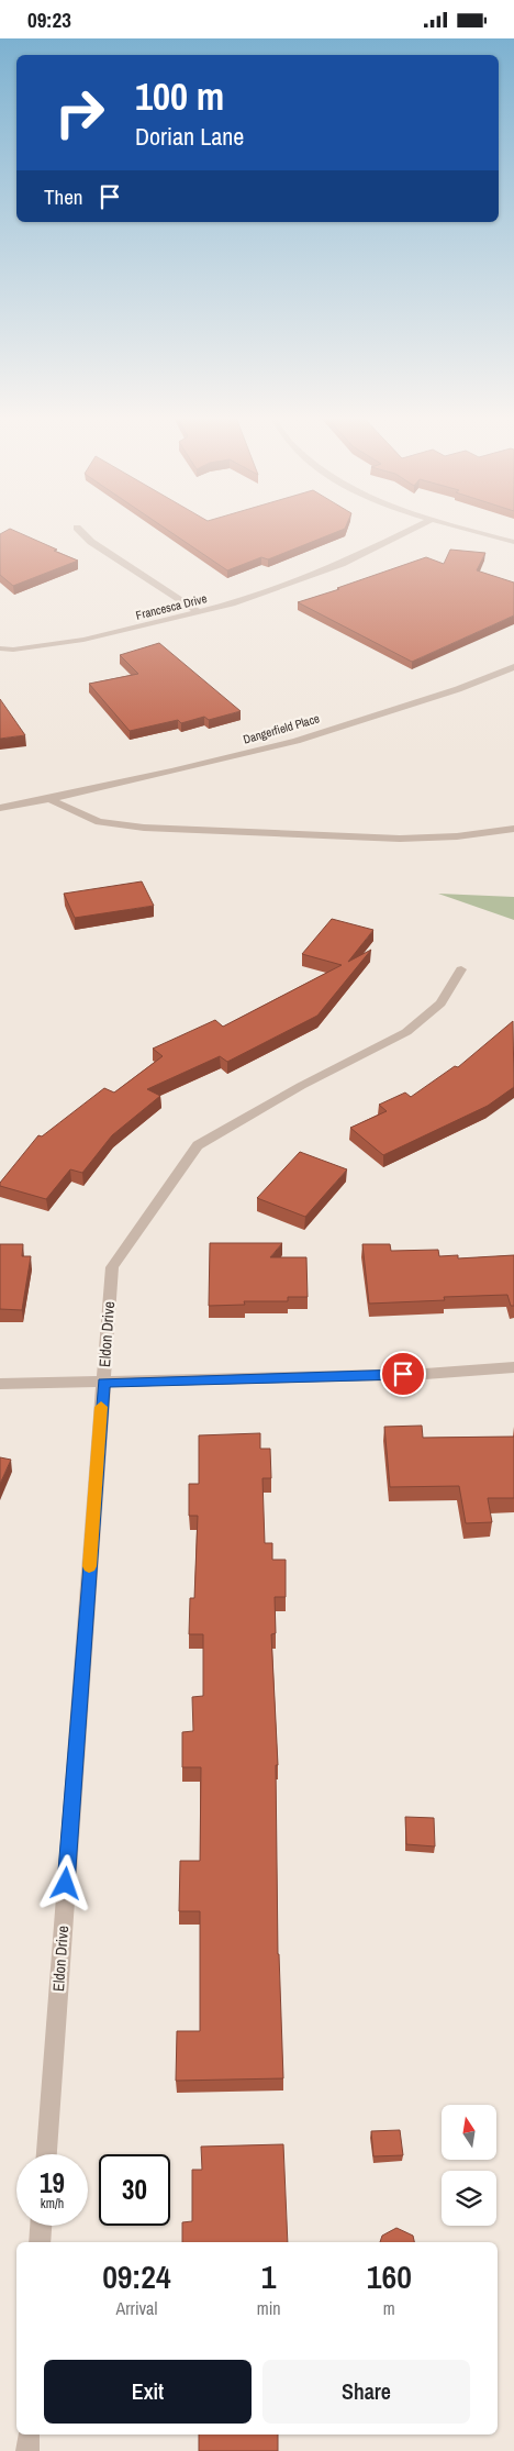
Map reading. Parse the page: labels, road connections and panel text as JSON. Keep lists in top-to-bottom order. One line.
{"streets":{"street":["Francesca Drive","Dangerfield Place","Eldon Drive"]},"north":"top","page":{"status":"09:23","turn":["100 m","Dorian Lane"],"then":"Then","speed":"19 km/h","limit":"30","eta":["09:24","Arrival","1","min","160","m"],"buttons":["Exit","Share"]}}
